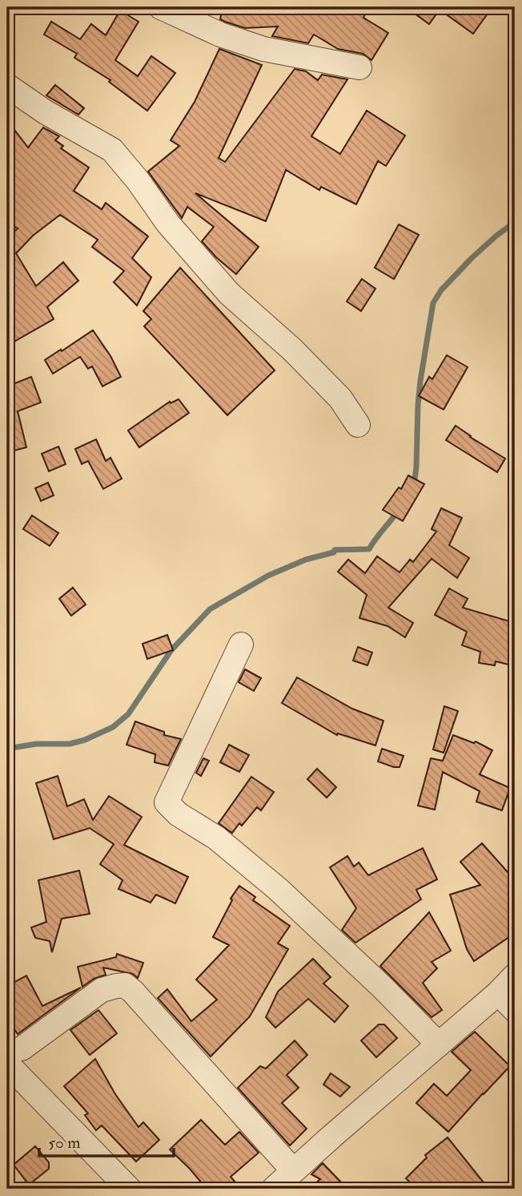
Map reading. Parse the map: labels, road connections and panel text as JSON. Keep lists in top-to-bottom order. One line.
{"scale_bar":"50 m"}
